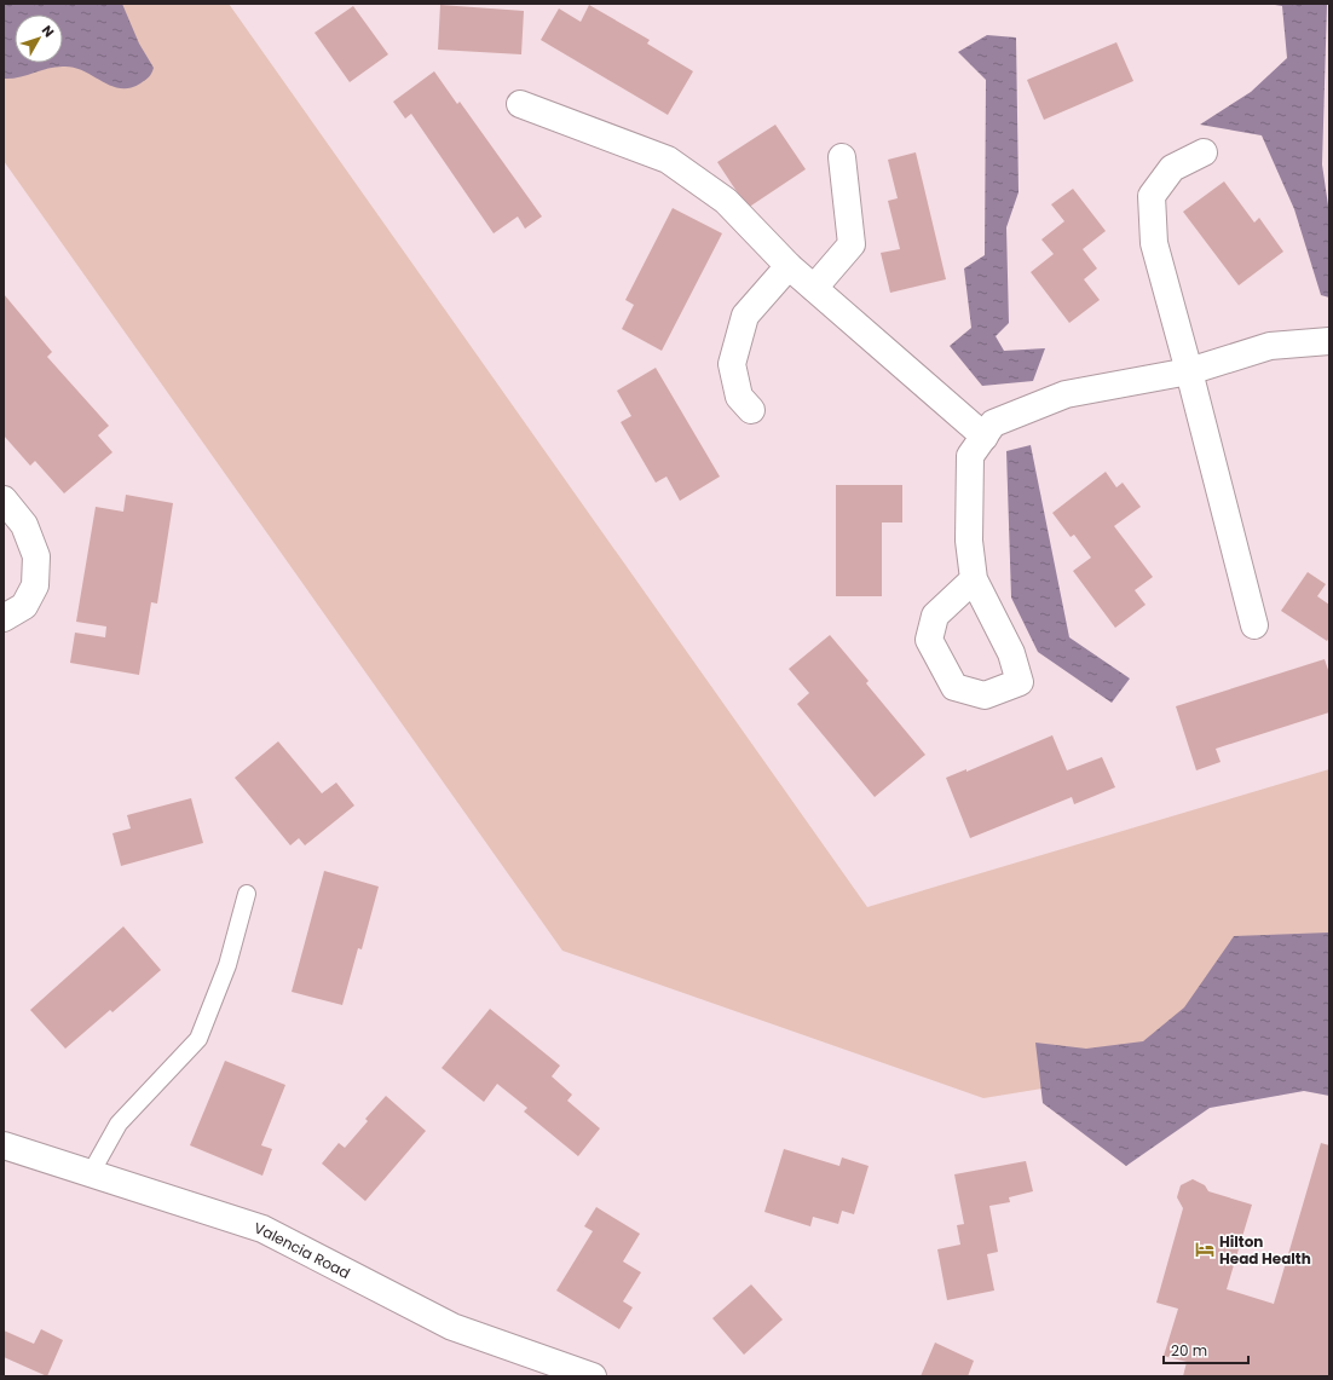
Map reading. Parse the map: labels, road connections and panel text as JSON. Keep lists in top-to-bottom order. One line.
{"streets":{"street":["Valencia Road"]},"places":{"hotel":["Hilton Head Health"]},"scale_bar":"20 m","north":"top right"}
